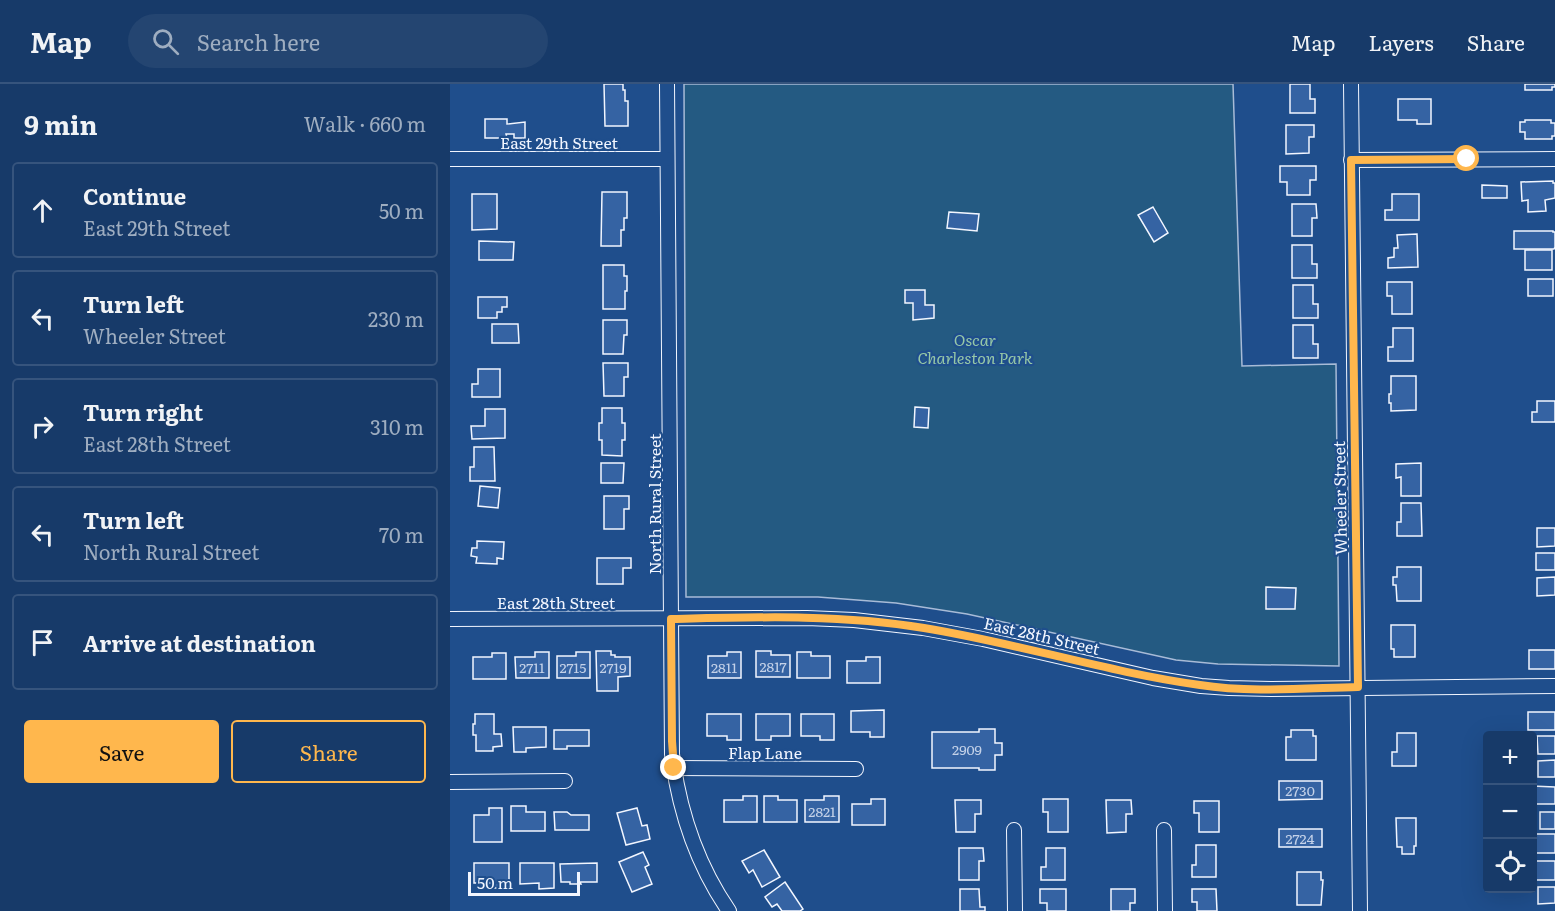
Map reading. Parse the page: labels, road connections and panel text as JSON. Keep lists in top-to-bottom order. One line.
{"streets":{"street":["East 29th Street","Wheeler Street","North Rural Street","East 28th Street","Flap Lane"]},"crossings":[["East 29th Street","North Rural Street"],["Wheeler Street","East 28th Street"],["North Rural Street","East 28th Street"],["North Rural Street","Flap Lane"]],"parks":["Oscar Charleston Park"],"house_numbers":["2817","2711","2715","2719","2811","2909","2730","2821","2724"],"scale_bar":"50 m","page":{"header":"Map","search":"Search here","nav":["Map","Layers","Share"],"heading":["9 min","Walk · 660 m"],"list":[["Continue","East 29th Street","50 m"],["Turn left","Wheeler Street","230 m"],["Turn right","East 28th Street","310 m"],["Turn left","North Rural Street","70 m"],"Arrive at destination"],"buttons":["Save","Share"],"map_buttons":["+","−"],"scale":"50 m"}}
